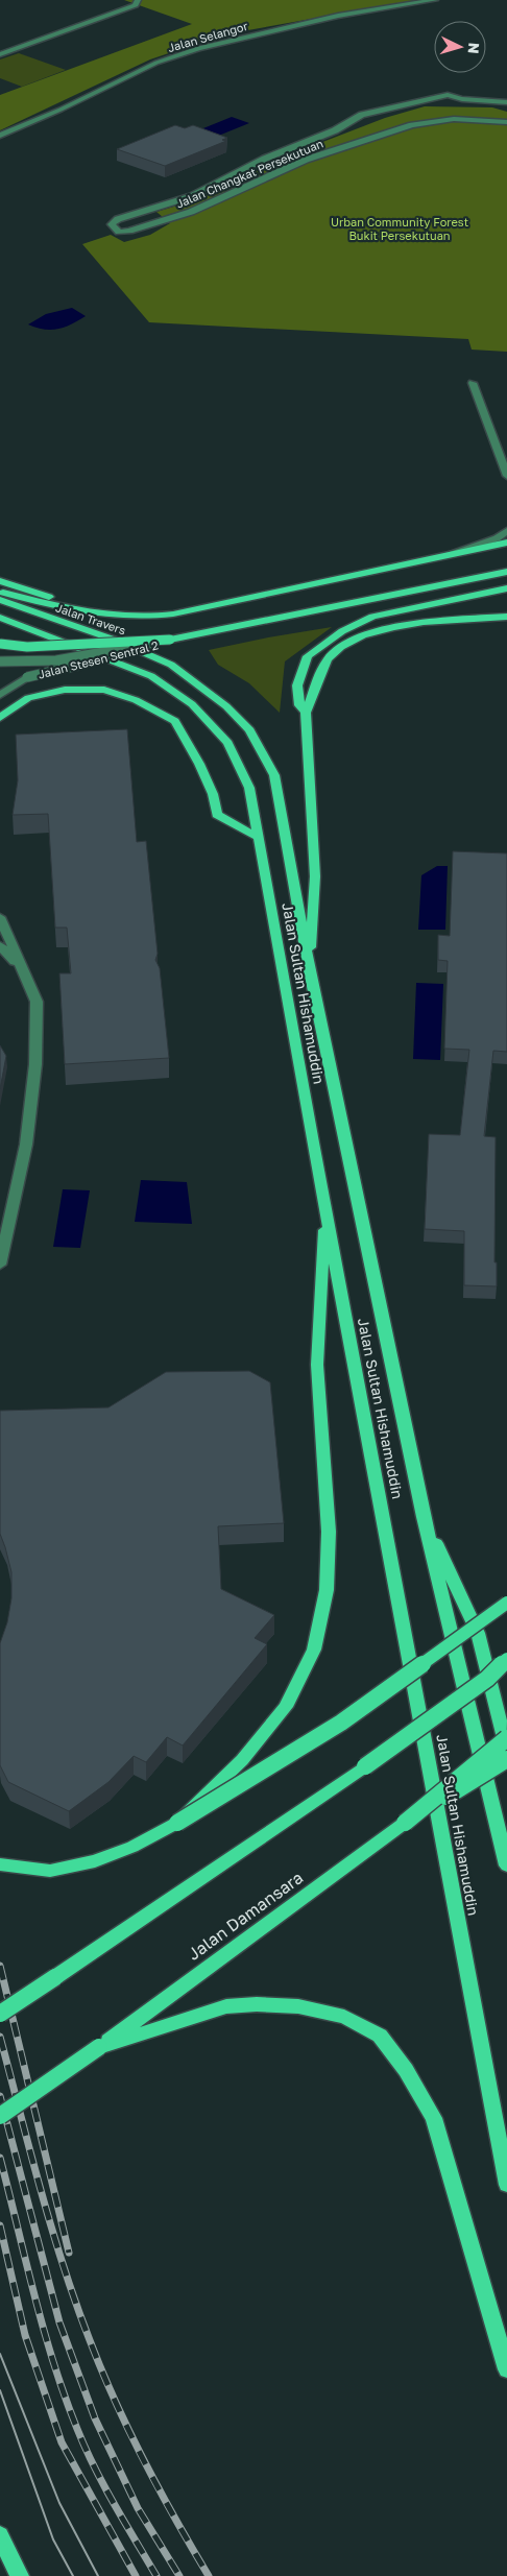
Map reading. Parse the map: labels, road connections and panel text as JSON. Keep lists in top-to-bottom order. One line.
{"streets":{"main road":["Jalan Travers","Jalan Sultan Hishamuddin","Jalan Damansara"],"street":["Jalan Selangor","Jalan Changkat Persekutuan","Jalan Stesen Sentral 2"]},"crossings":[["Jalan Travers","Jalan Sultan Hishamuddin"]],"parks":["Urban Community Forest Bukit Persekutuan"],"north":"right"}
